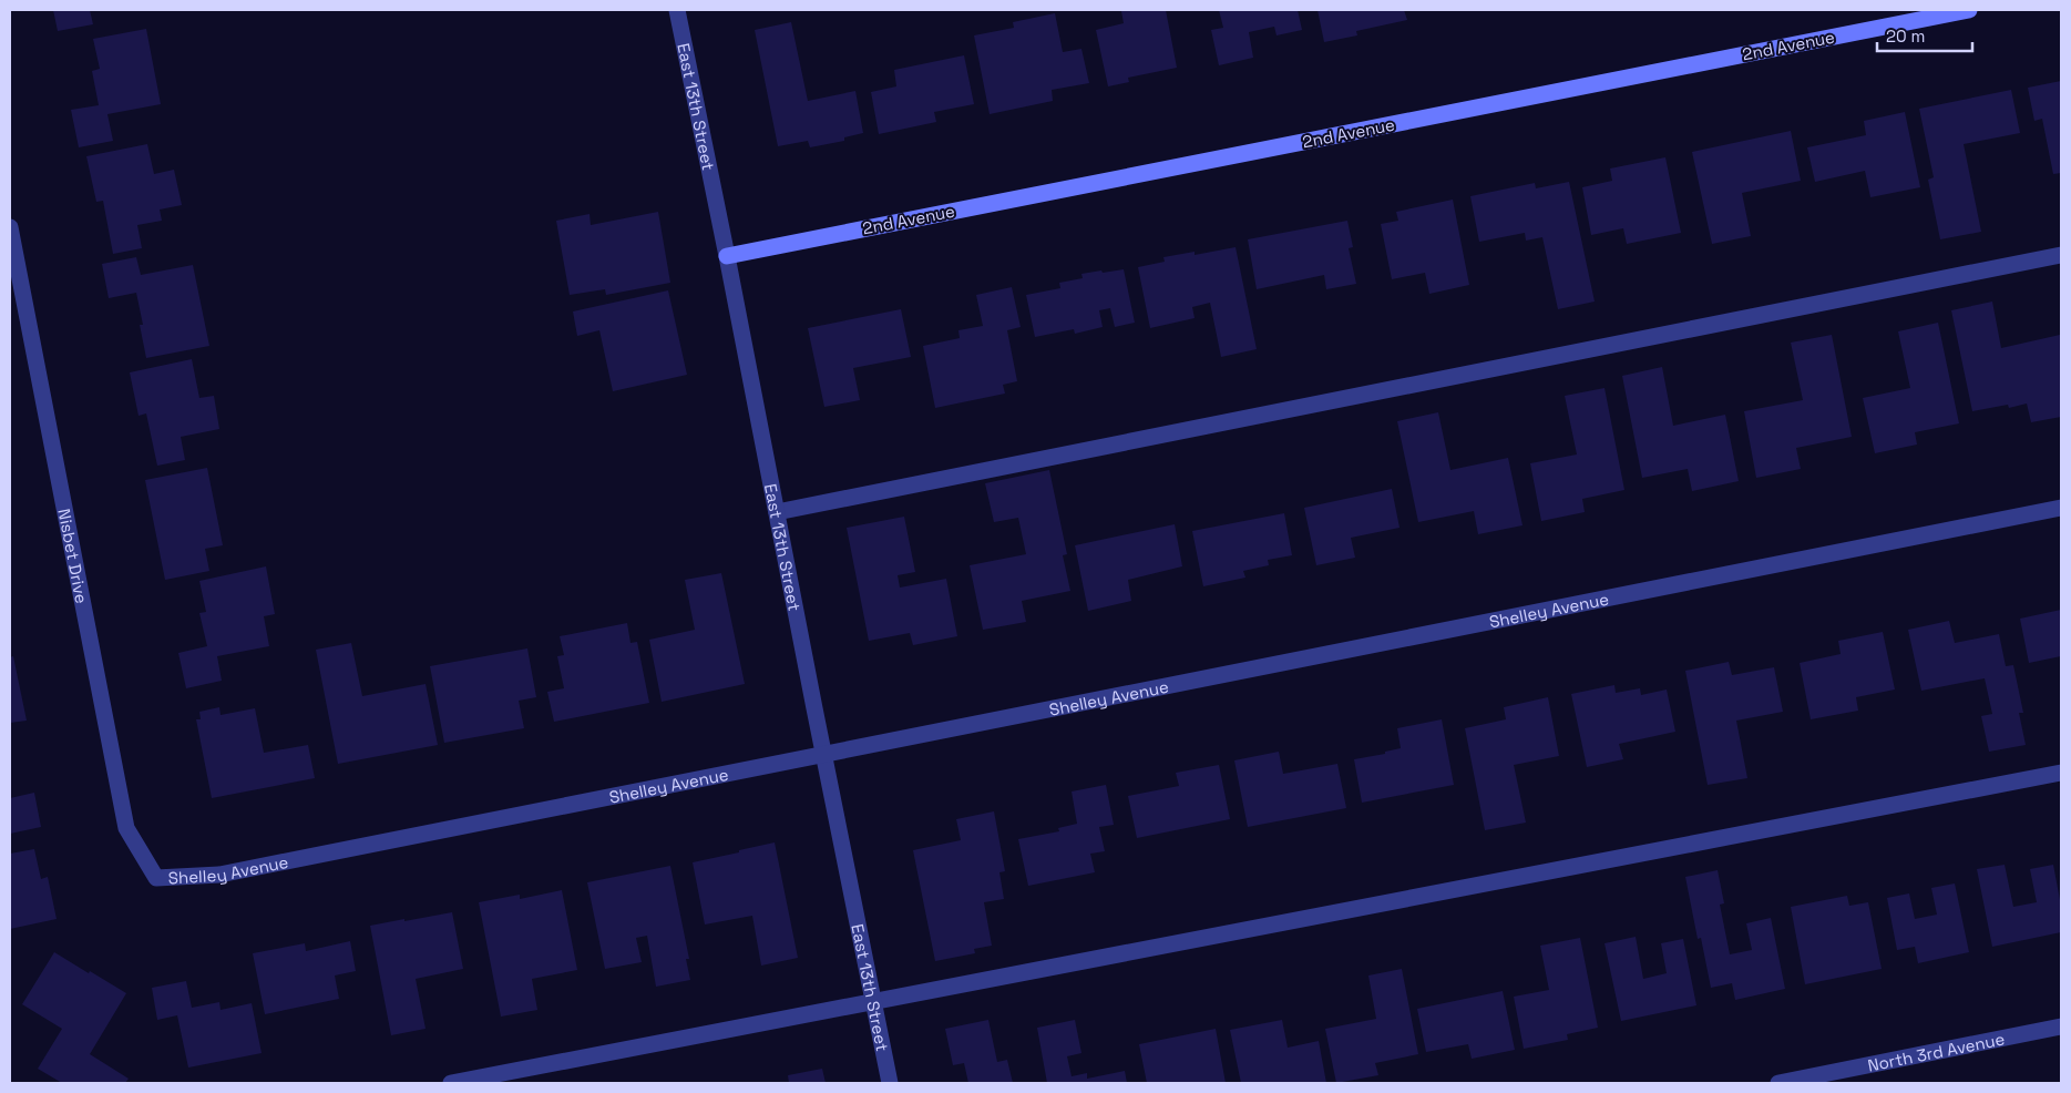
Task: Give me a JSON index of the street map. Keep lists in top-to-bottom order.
{
  "streets": {
    "street": [
      "2nd Avenue",
      "East 13th Street",
      "Nisbet Drive",
      "Shelley Avenue",
      "North 3rd Avenue"
    ]
  },
  "crossings": [
    ["2nd Avenue", "East 13th Street"],
    ["East 13th Street", "Shelley Avenue"],
    ["Nisbet Drive", "Shelley Avenue"]
  ],
  "scale_bar": "20 m"
}
